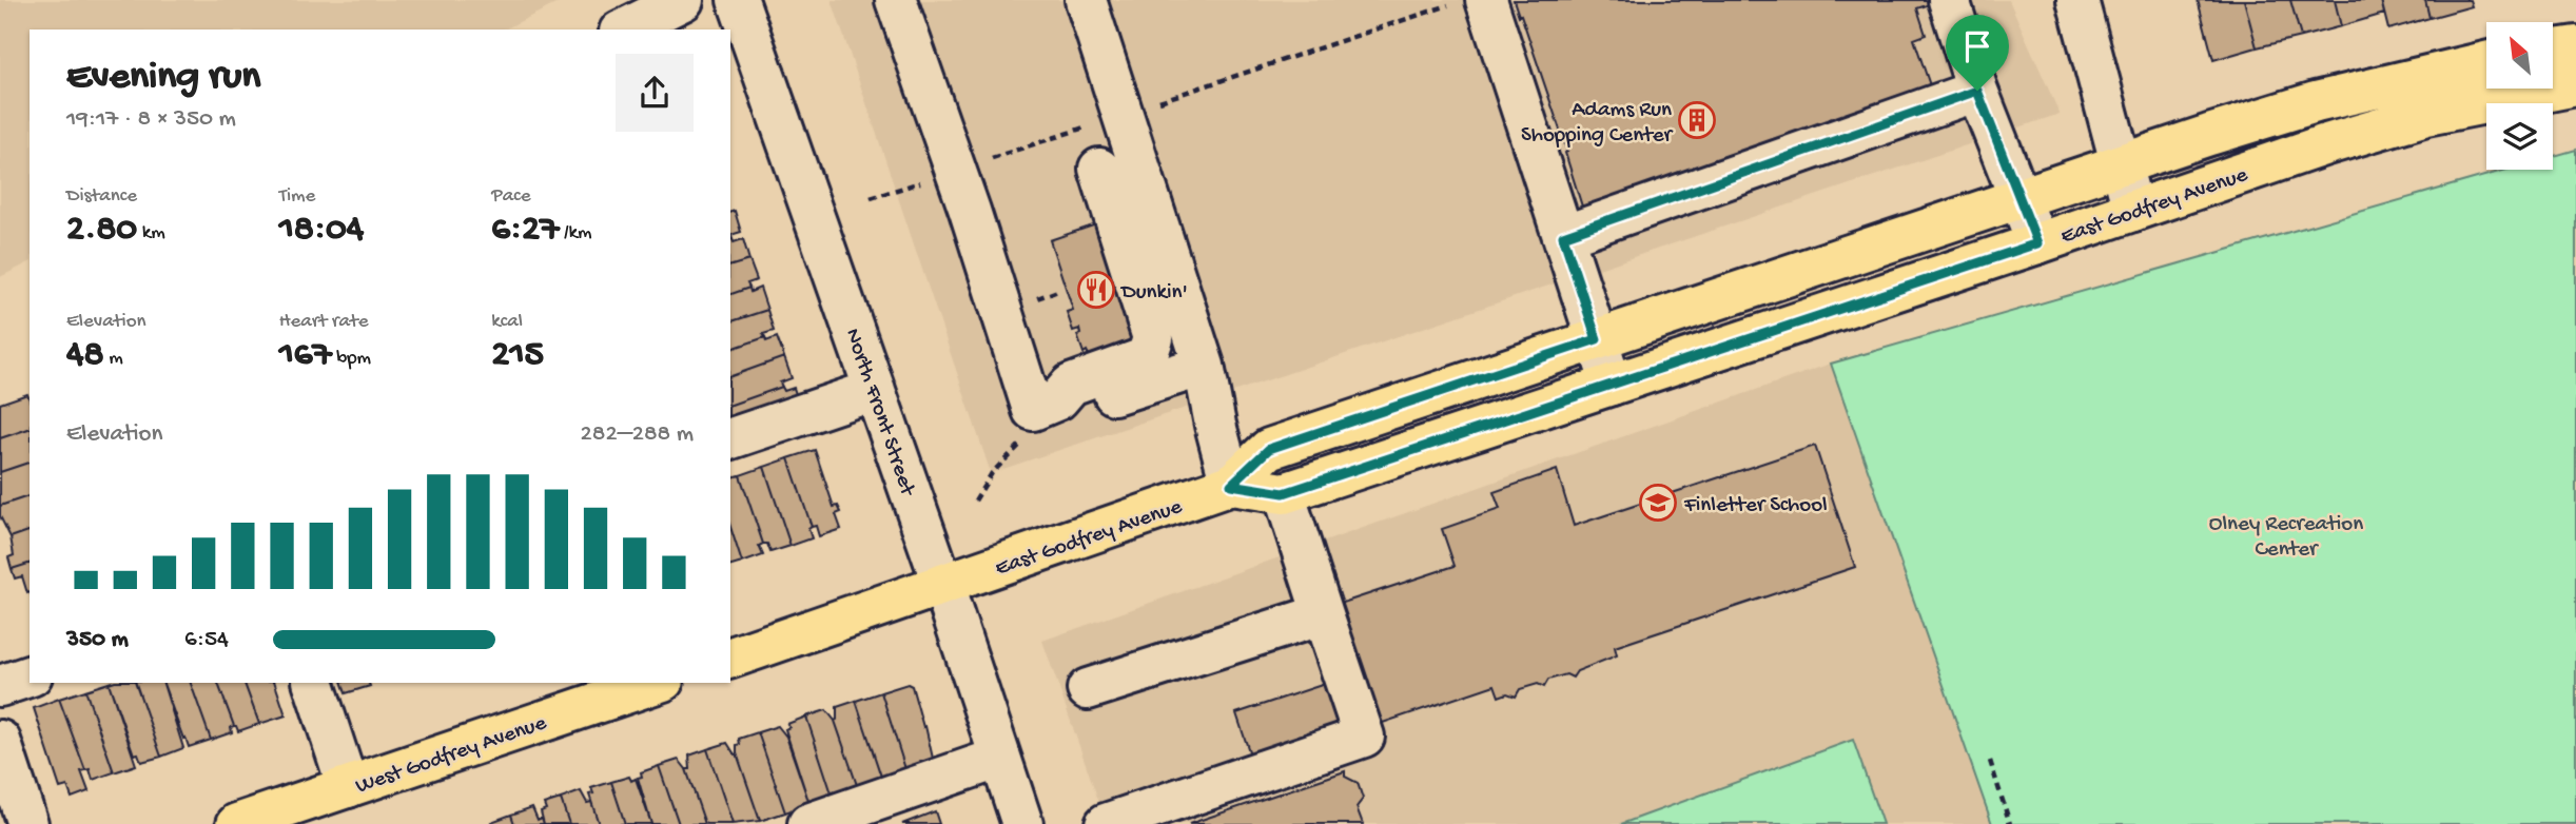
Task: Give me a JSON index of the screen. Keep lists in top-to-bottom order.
{
  "streets": {
    "main road": ["East Godfrey Avenue", "West Godfrey Avenue"],
    "street": ["North Front Street"]
  },
  "crossings": [
    ["East Godfrey Avenue", "North Front Street"]
  ],
  "parks": ["Olney Recreation Center"],
  "places": {
    "building": ["Adams Run Shopping Center"],
    "restaurant": ["Dunkin'"],
    "school or university": ["Finletter School"]
  },
  "north": "top left",
  "page": {
    "heading": ["Evening run", "19:17 · 8 × 350 m"],
    "stats": [
      ["Distance", "2.80 km"],
      ["Time", "18:04"],
      ["Pace", "6:27 /km"],
      ["Elevation", "48 m"],
      ["Heart rate", "167 bpm"],
      ["kcal", "215"]
    ],
    "chart": ["Elevation", "282–288 m"],
    "list": [
      {
        "name": "350 m",
        "note": "6:54"
      }
    ]
  }
}
